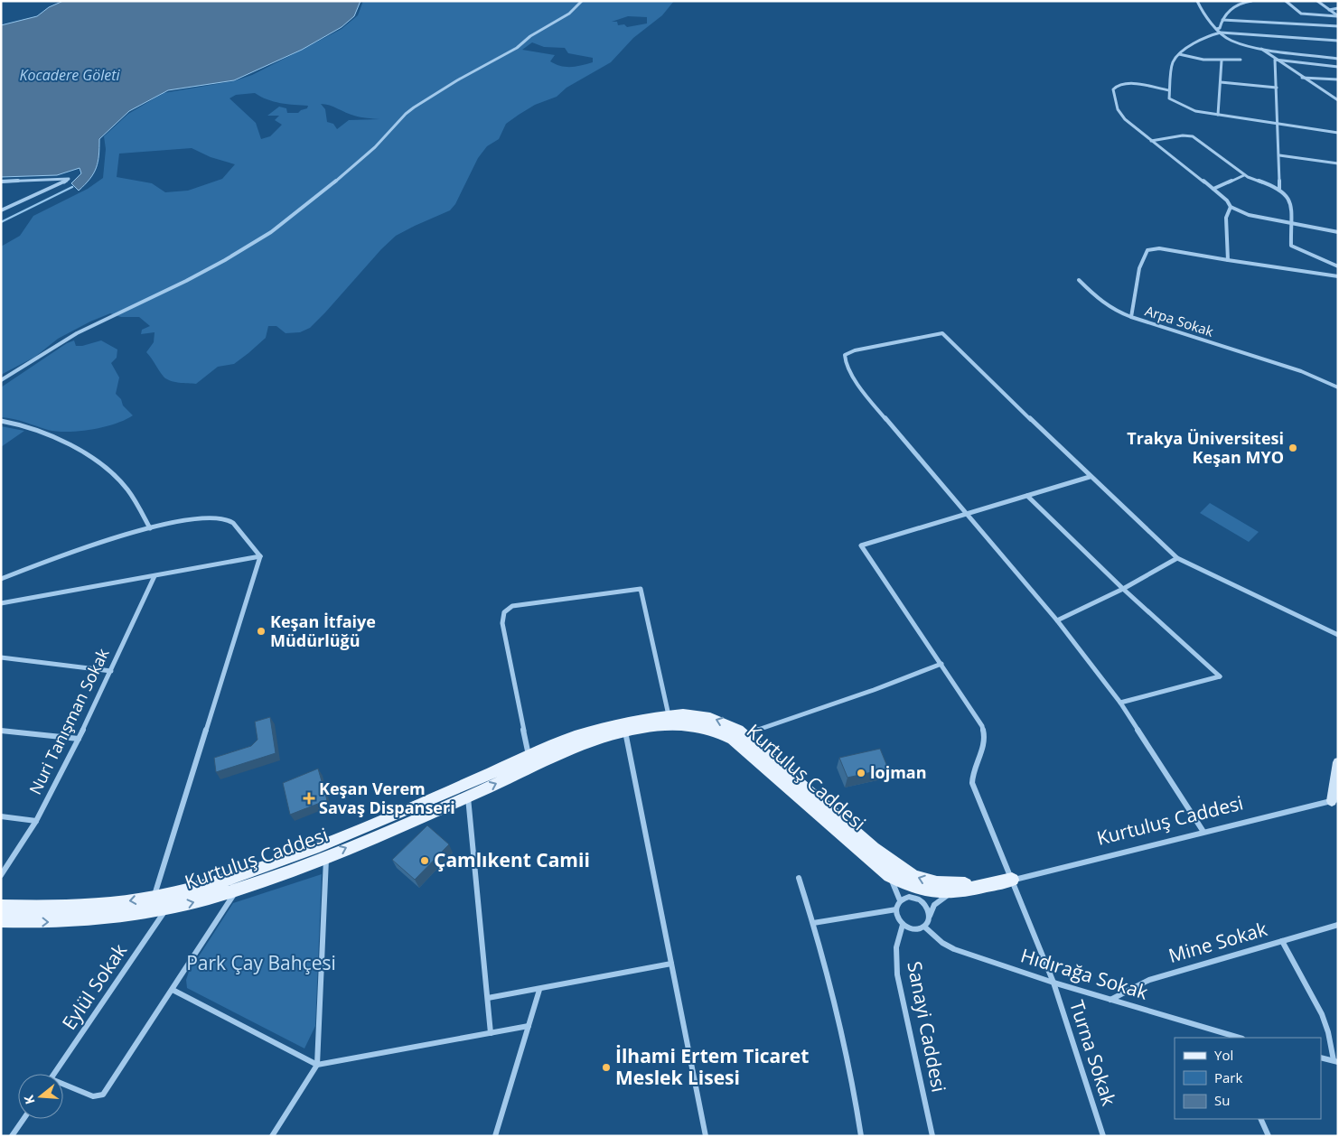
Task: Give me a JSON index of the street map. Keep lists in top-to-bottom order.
{
  "streets": {
    "main road": ["Kurtuluş Caddesi"],
    "street": [
      "Arpa Sokak",
      "Nuri Tanışman Sokak",
      "Mine Sokak",
      "Hıdırağa Sokak",
      "Eylül Sokak",
      "Sanayi Caddesi",
      "Turna Sokak"
    ]
  },
  "crossings": [
    ["Kurtuluş Caddesi", "Eylül Sokak"],
    ["Kurtuluş Caddesi", "Turna Sokak"],
    ["Mine Sokak", "Hıdırağa Sokak"],
    ["Hıdırağa Sokak", "Sanayi Caddesi"],
    ["Hıdırağa Sokak", "Turna Sokak"]
  ],
  "water": ["Kocadere Göleti"],
  "parks": ["Park Çay Bahçesi"],
  "places": {
    "other": [
      "Trakya Üniversitesi Keşan MYO",
      "Keşan İtfaiye Müdürlüğü",
      "lojman",
      "Çamlıkent Camii",
      "İlhami Ertem Ticaret Meslek Lisesi"
    ],
    "health": ["Keşan Verem Savaş Dispanseri"]
  },
  "legend": ["Yol", "Park", "Su"],
  "north": "left"
}
